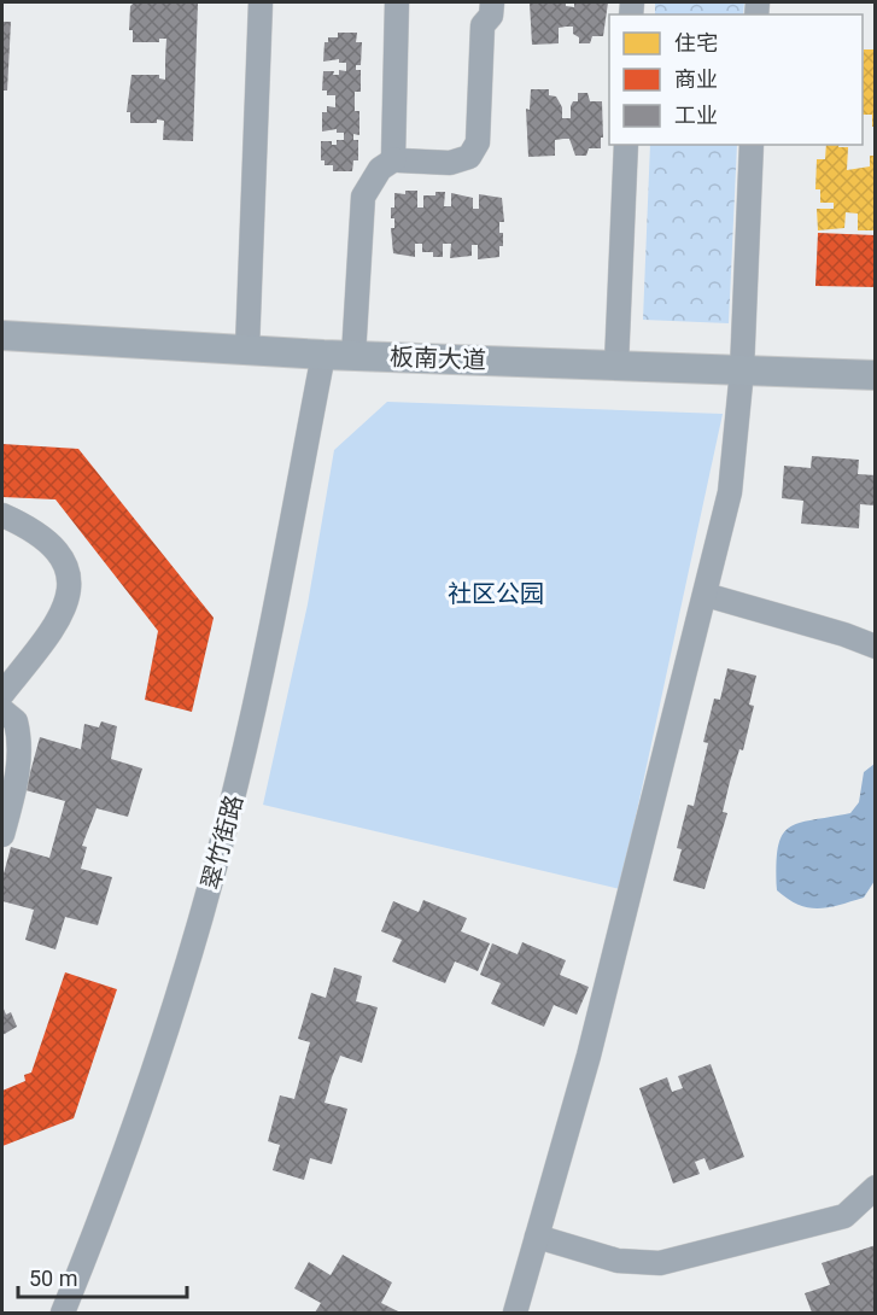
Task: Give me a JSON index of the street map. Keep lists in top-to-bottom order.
{
  "streets": {
    "main road": ["板南大道"],
    "street": ["翠竹街路"]
  },
  "crossings": [
    ["板南大道", "翠竹街路"]
  ],
  "parks": ["社区公园"],
  "legend": ["住宅", "商业", "工业"],
  "scale_bar": "50 m"
}
